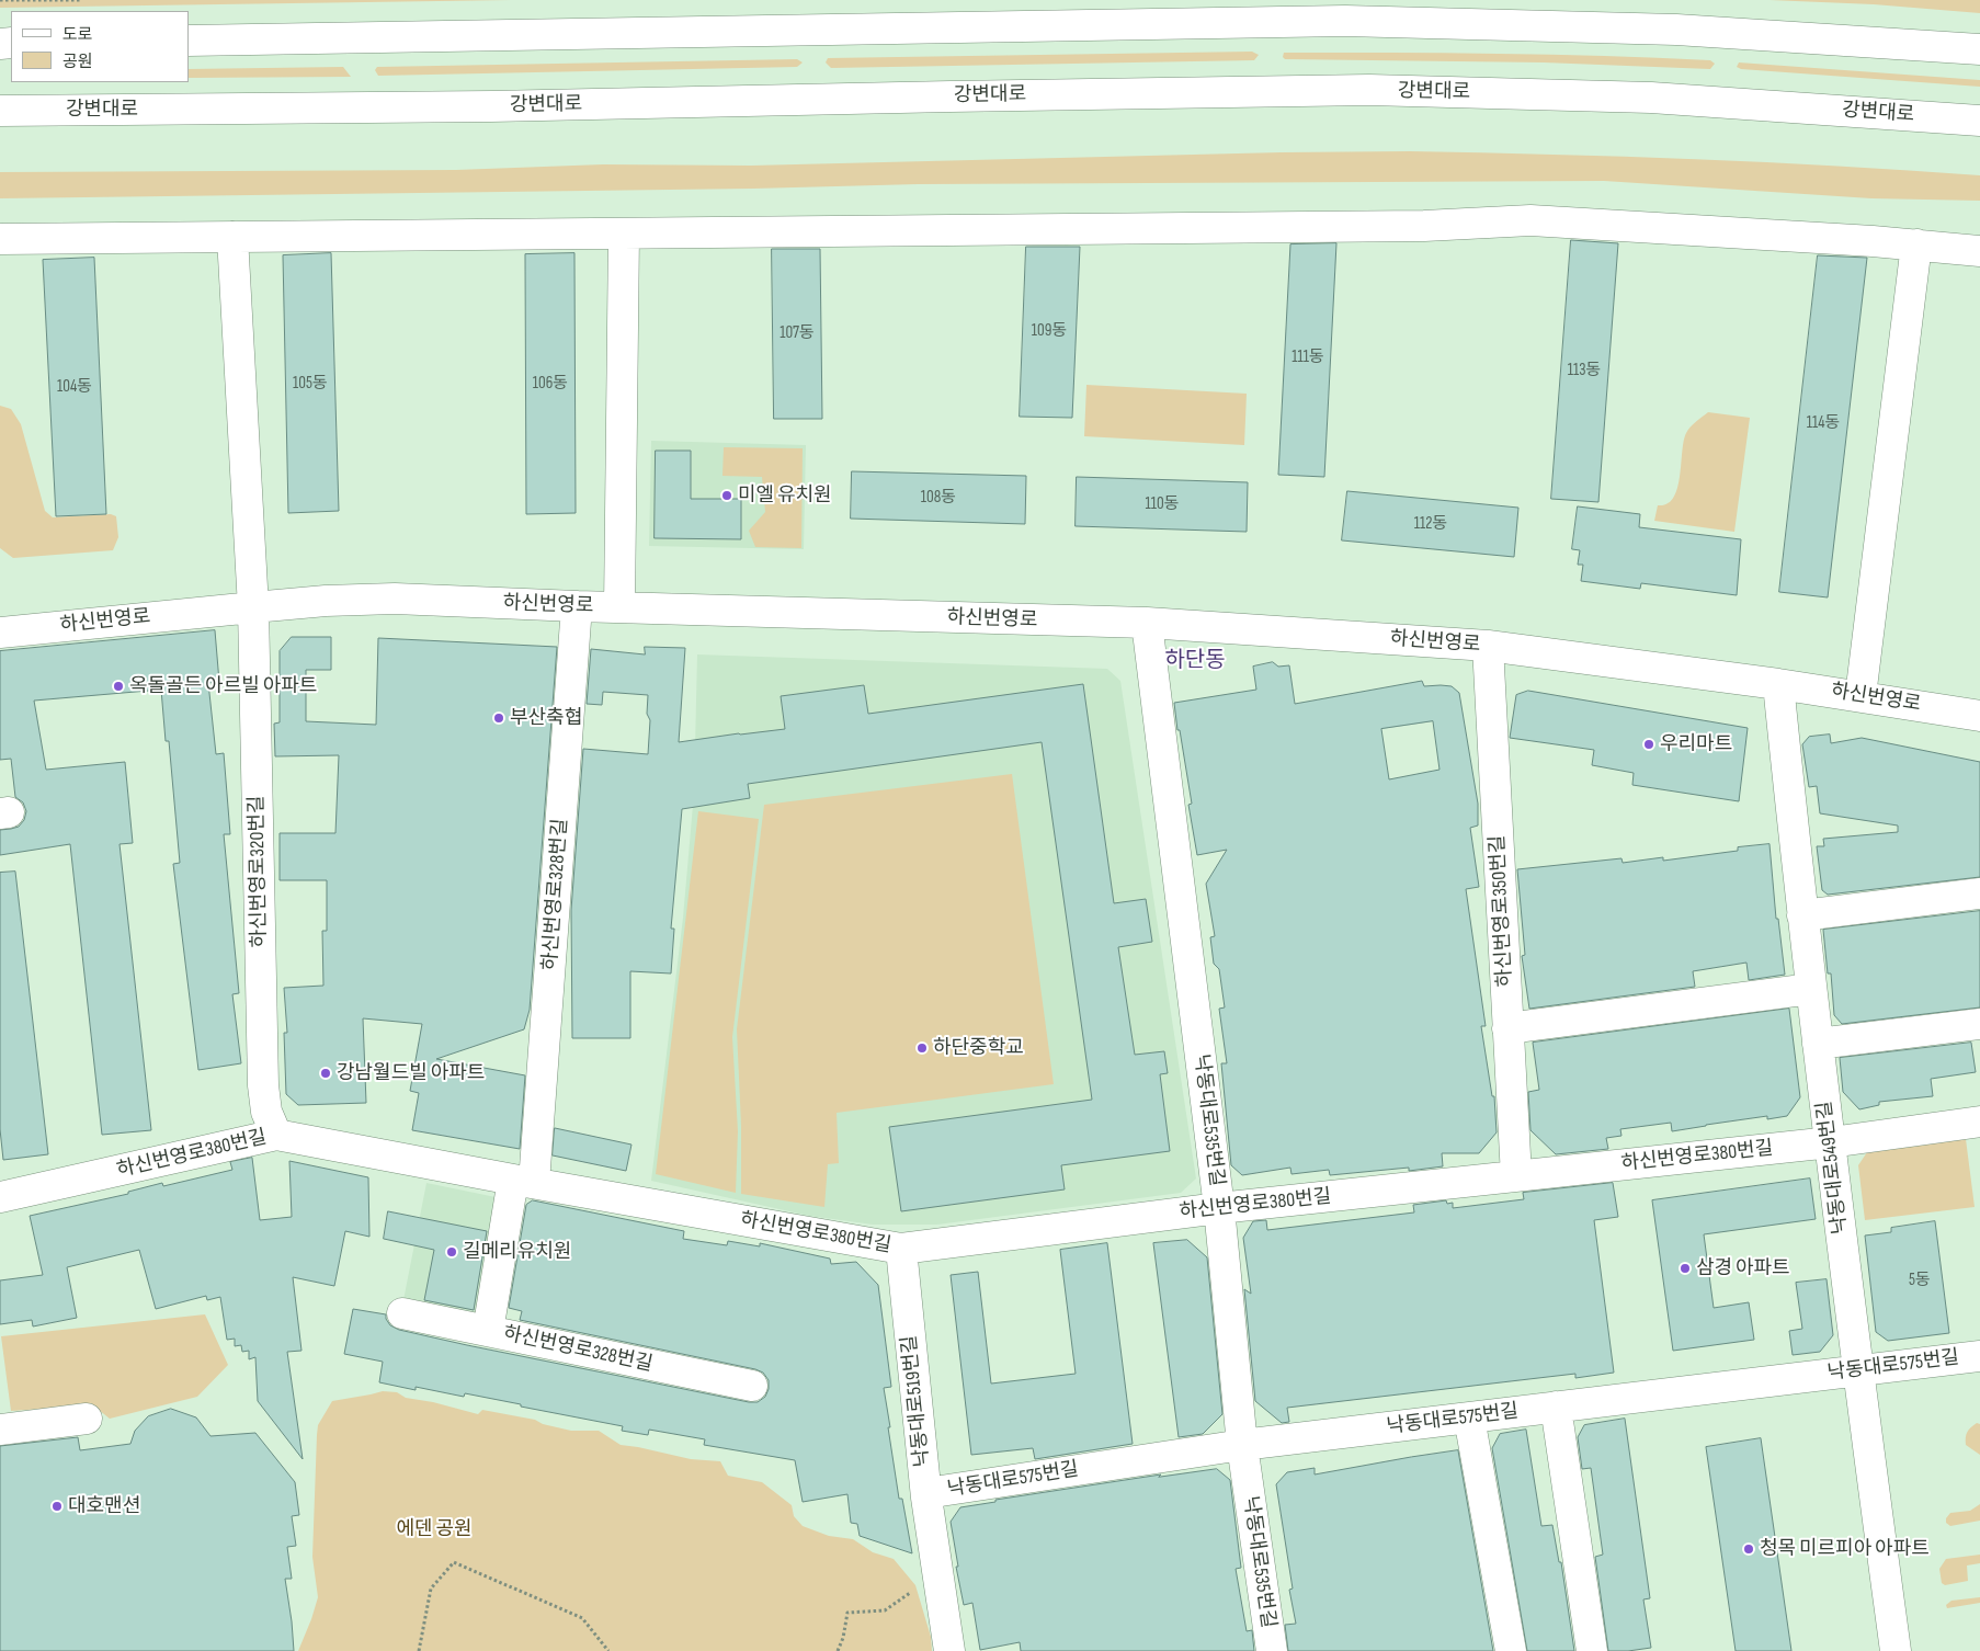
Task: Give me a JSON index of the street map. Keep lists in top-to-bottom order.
{
  "streets": {
    "street": [
      "강변대로",
      "하신번영로",
      "하신번영로320번길",
      "하신번영로328번길",
      "하신번영로350번길",
      "낙동대로535번길",
      "하신번영로380번길",
      "낙동대로549번길",
      "낙동대로575번길",
      "낙동대로519번길"
    ]
  },
  "crossings": [
    ["하신번영로", "하신번영로320번길"],
    ["하신번영로", "하신번영로328번길"],
    ["하신번영로", "하신번영로350번길"],
    ["하신번영로", "낙동대로535번길"],
    ["하신번영로", "낙동대로549번길"],
    ["하신번영로320번길", "하신번영로380번길"],
    ["하신번영로328번길", "하신번영로380번길"],
    ["하신번영로350번길", "하신번영로380번길"],
    ["낙동대로535번길", "하신번영로380번길"],
    ["낙동대로535번길", "낙동대로575번길"],
    ["하신번영로380번길", "낙동대로549번길"],
    ["하신번영로380번길", "낙동대로519번길"],
    ["낙동대로549번길", "낙동대로575번길"],
    ["낙동대로575번길", "낙동대로519번길"]
  ],
  "districts": ["하단동"],
  "parks": ["에덴 공원"],
  "places": [
    "미엘 유치원",
    "옥돌골든 아르빌 아파트",
    "부산축협",
    "우리마트",
    "하단중학교",
    "강남월드빌 아파트",
    "길메리유치원",
    "삼경 아파트",
    "대호맨션",
    "청목 미르피아 아파트"
  ],
  "house_numbers": [
    "109동",
    "107동",
    "111동",
    "113동",
    "105동",
    "106동",
    "104동",
    "114동",
    "108동",
    "110동",
    "112동",
    "5동"
  ],
  "legend": ["도로", "공원"]
}
